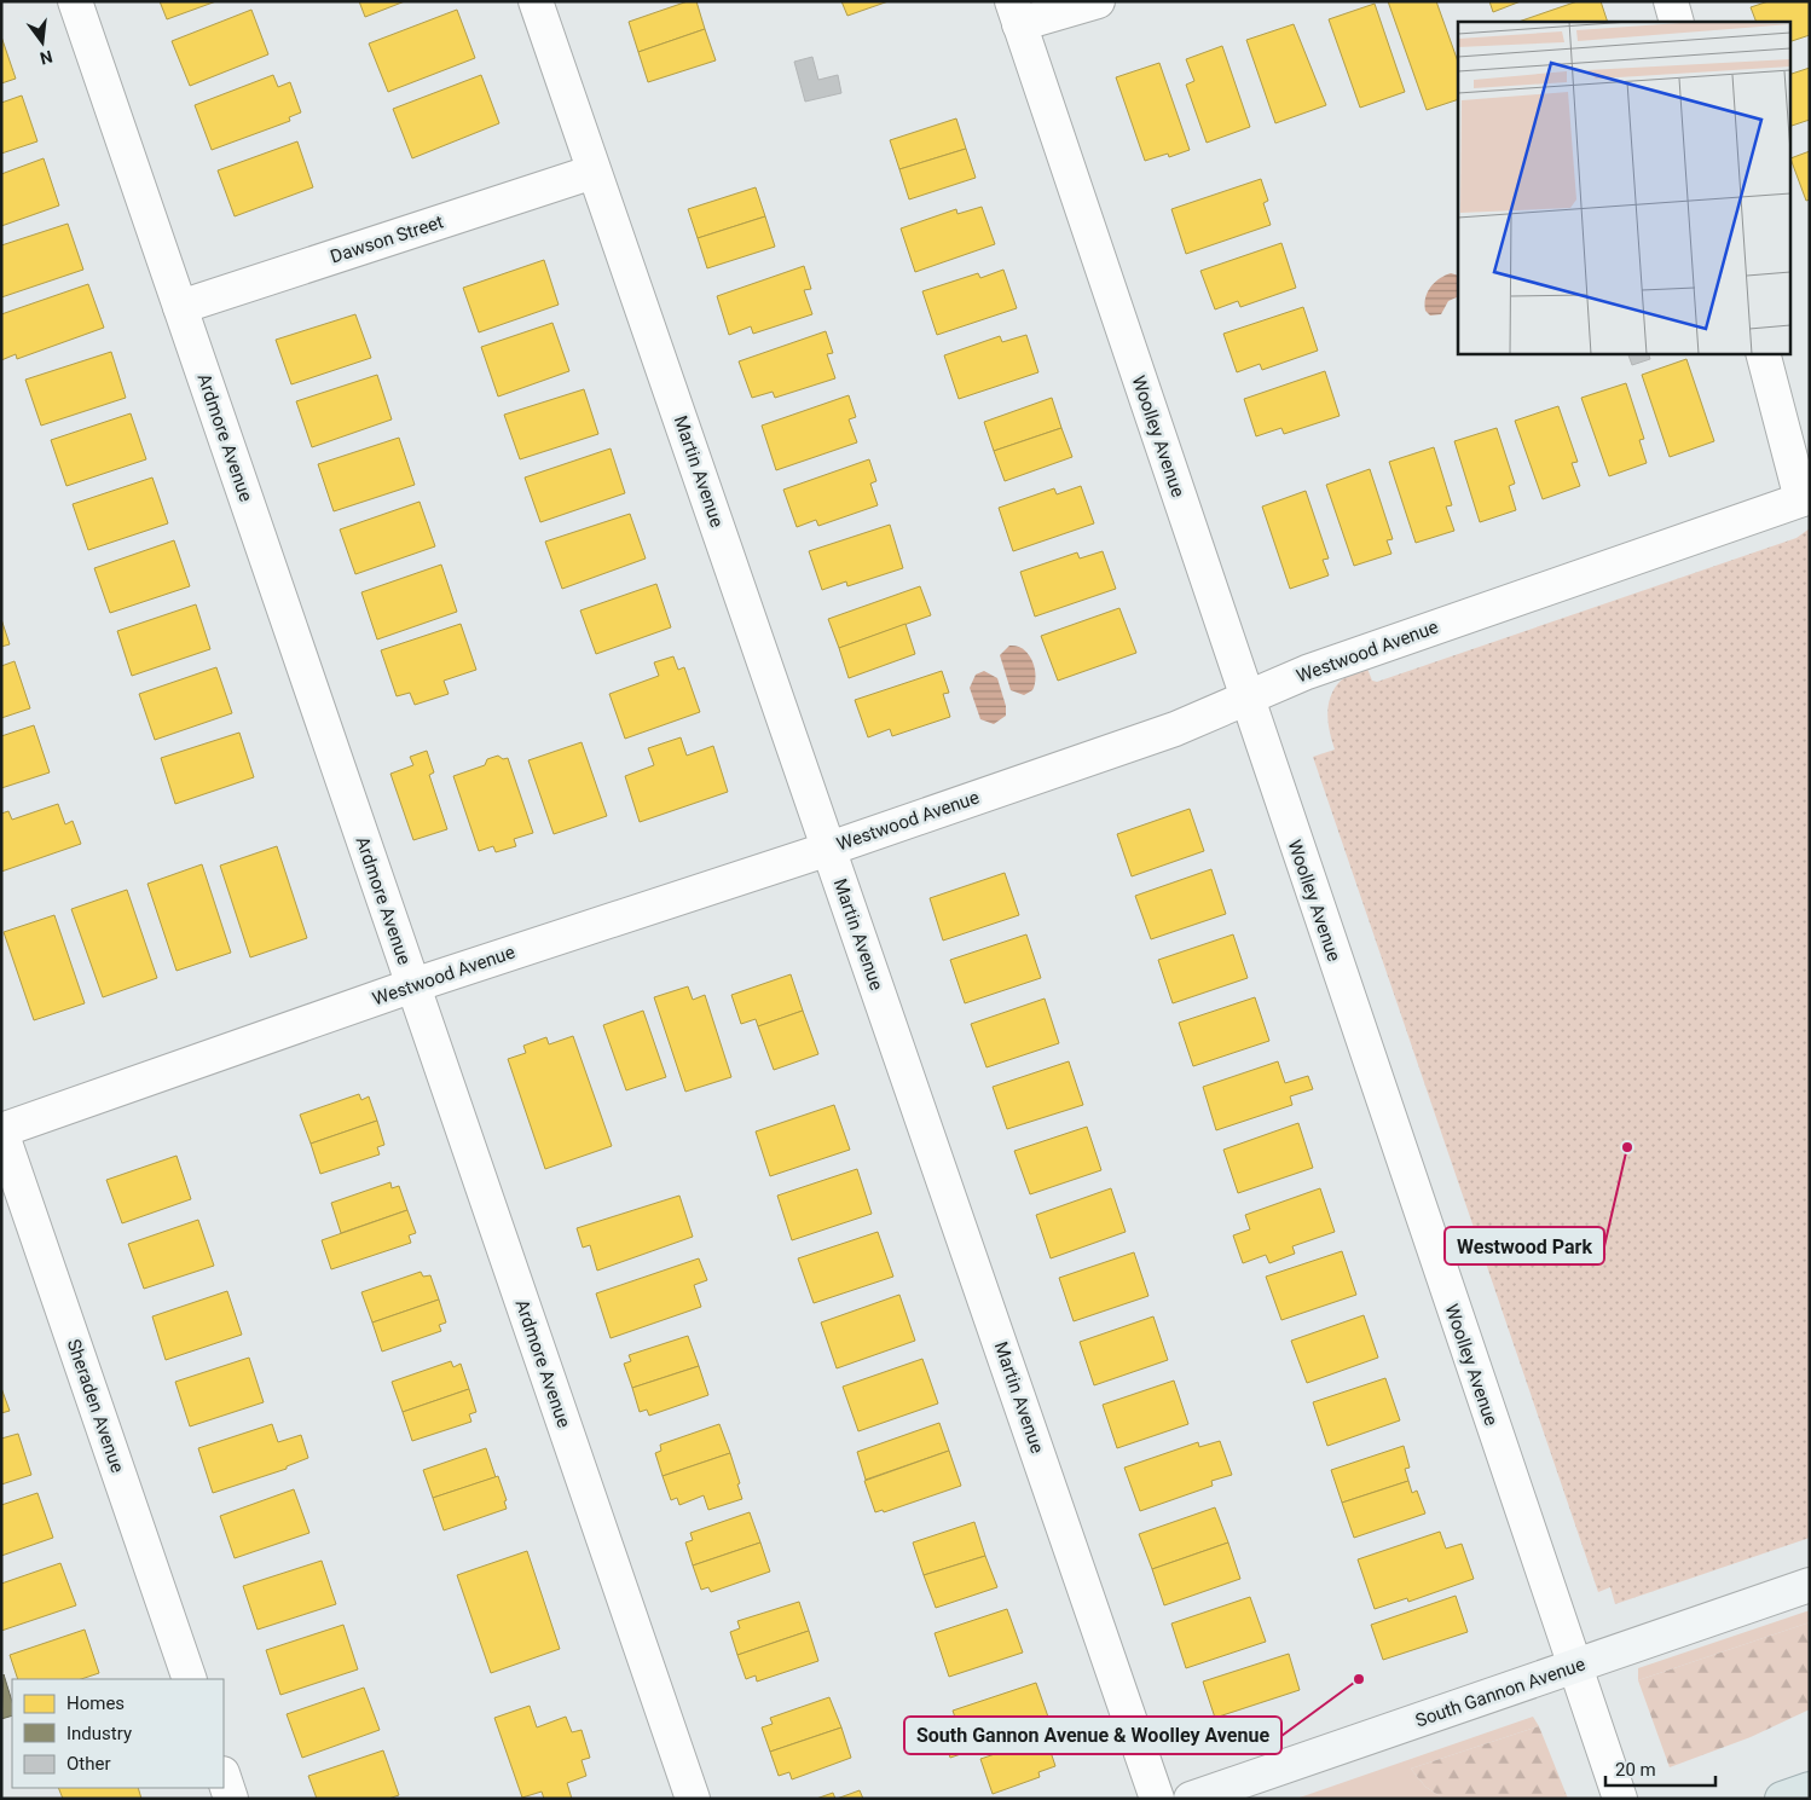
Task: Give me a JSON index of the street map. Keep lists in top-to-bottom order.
{
  "streets": {
    "main road": ["South Gannon Avenue"],
    "street": [
      "Dawson Street",
      "Woolley Avenue",
      "Ardmore Avenue",
      "Martin Avenue",
      "Westwood Avenue",
      "Sheraden Avenue"
    ]
  },
  "crossings": [
    ["Dawson Street", "Ardmore Avenue"],
    ["Dawson Street", "Martin Avenue"],
    ["Woolley Avenue", "Westwood Avenue"],
    ["Woolley Avenue", "South Gannon Avenue"],
    ["Ardmore Avenue", "Westwood Avenue"],
    ["Martin Avenue", "Westwood Avenue"],
    ["Westwood Avenue", "Sheraden Avenue"]
  ],
  "places": ["Westwood Park", "South Gannon Avenue & Woolley Avenue"],
  "legend": ["Homes", "Industry", "Other"],
  "scale_bar": "20 m",
  "north": "bottom"
}
